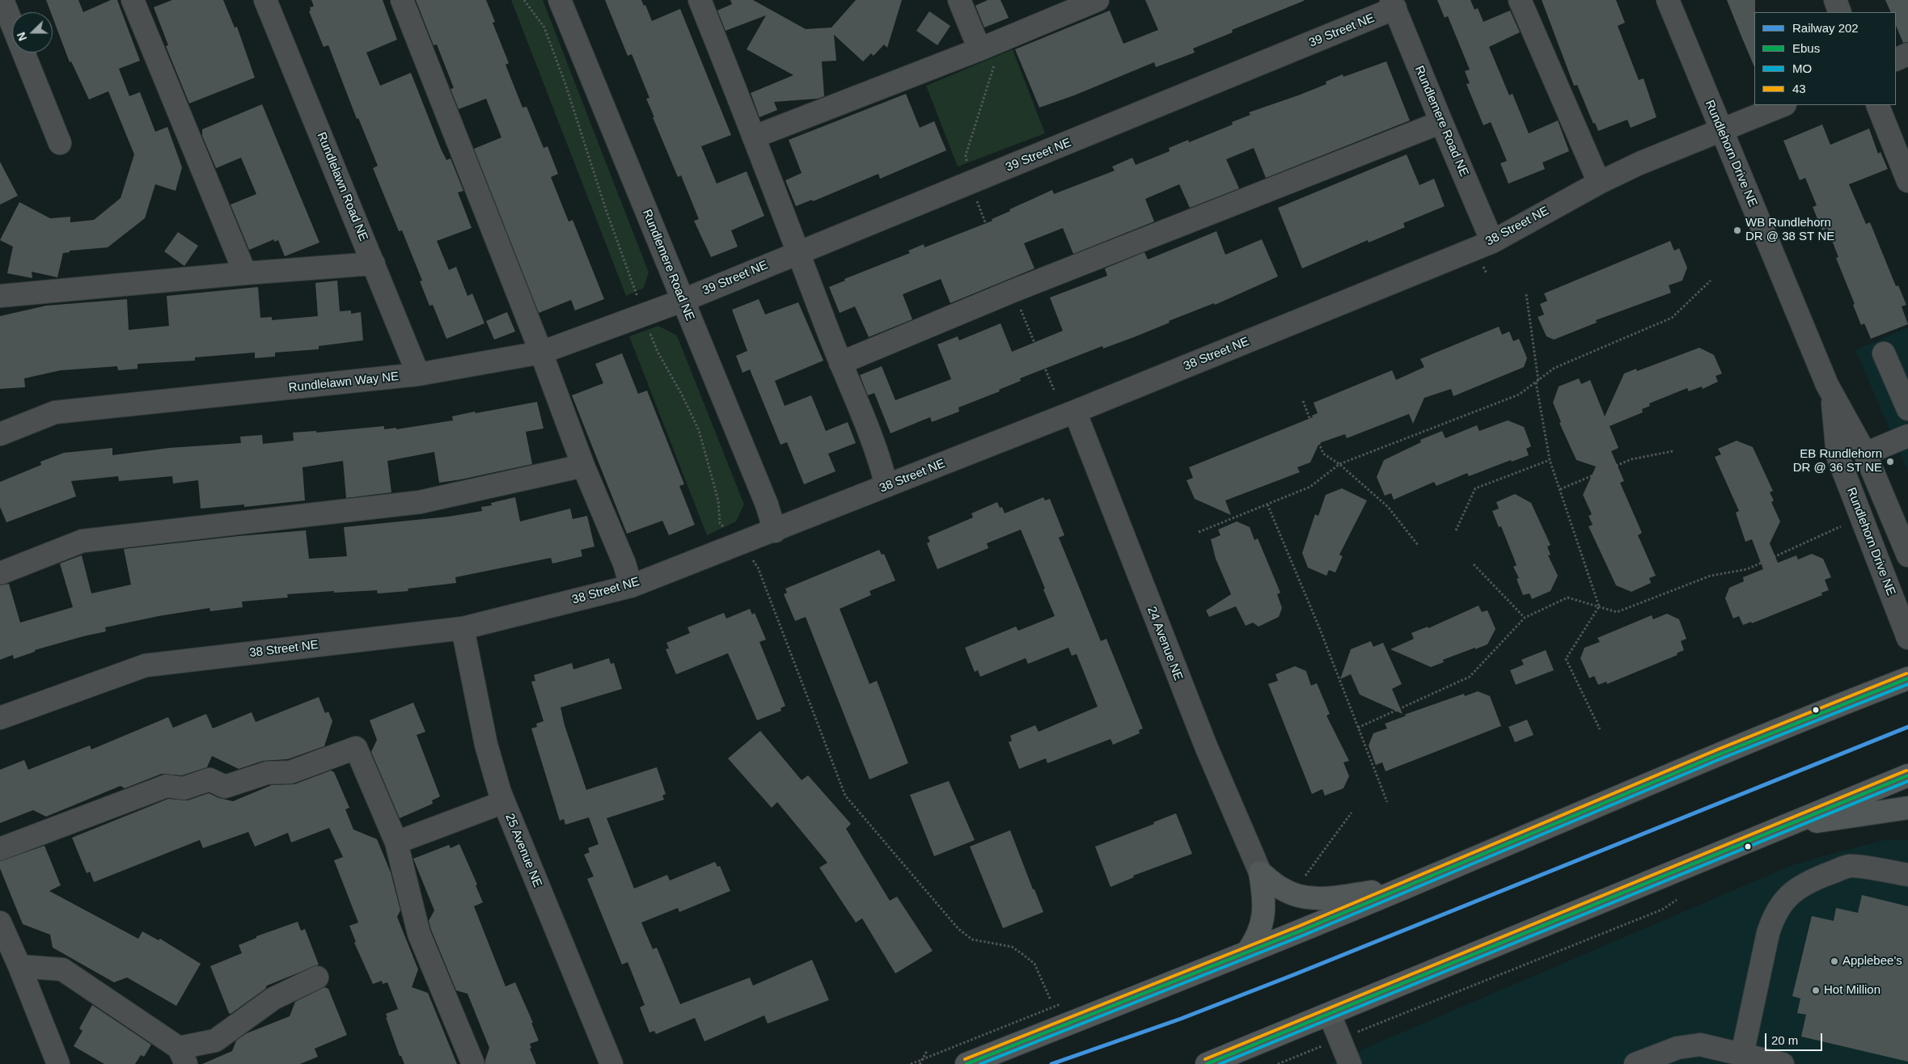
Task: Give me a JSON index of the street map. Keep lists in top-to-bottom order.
{
  "streets": {
    "street": [
      "39 Street NE",
      "Rundlemere Road NE",
      "Rundlehorn Drive NE",
      "Rundlelawn Road NE",
      "38 Street NE",
      "Rundlelawn Way NE",
      "24 Avenue NE",
      "25 Avenue NE"
    ]
  },
  "crossings": [
    ["39 Street NE", "Rundlemere Road NE"],
    ["39 Street NE", "Rundlelawn Way NE"],
    ["Rundlemere Road NE", "38 Street NE"],
    ["Rundlemere Road NE", "Rundlelawn Way NE"],
    ["Rundlehorn Drive NE", "38 Street NE"],
    ["Rundlelawn Road NE", "Rundlelawn Way NE"],
    ["38 Street NE", "24 Avenue NE"],
    ["38 Street NE", "25 Avenue NE"]
  ],
  "places": [
    "WB Rundlehorn DR @ 38 ST NE",
    "EB Rundlehorn DR @ 36 ST NE",
    "Applebee's",
    "Hot Million"
  ],
  "lines": [
    "transit line 43",
    "transit line Ebus",
    "transit line MO",
    "rail line 202"
  ],
  "legend": [
    "Railway 202",
    "Ebus",
    "MO",
    "43"
  ],
  "scale_bar": "20 m",
  "north": "left"
}
